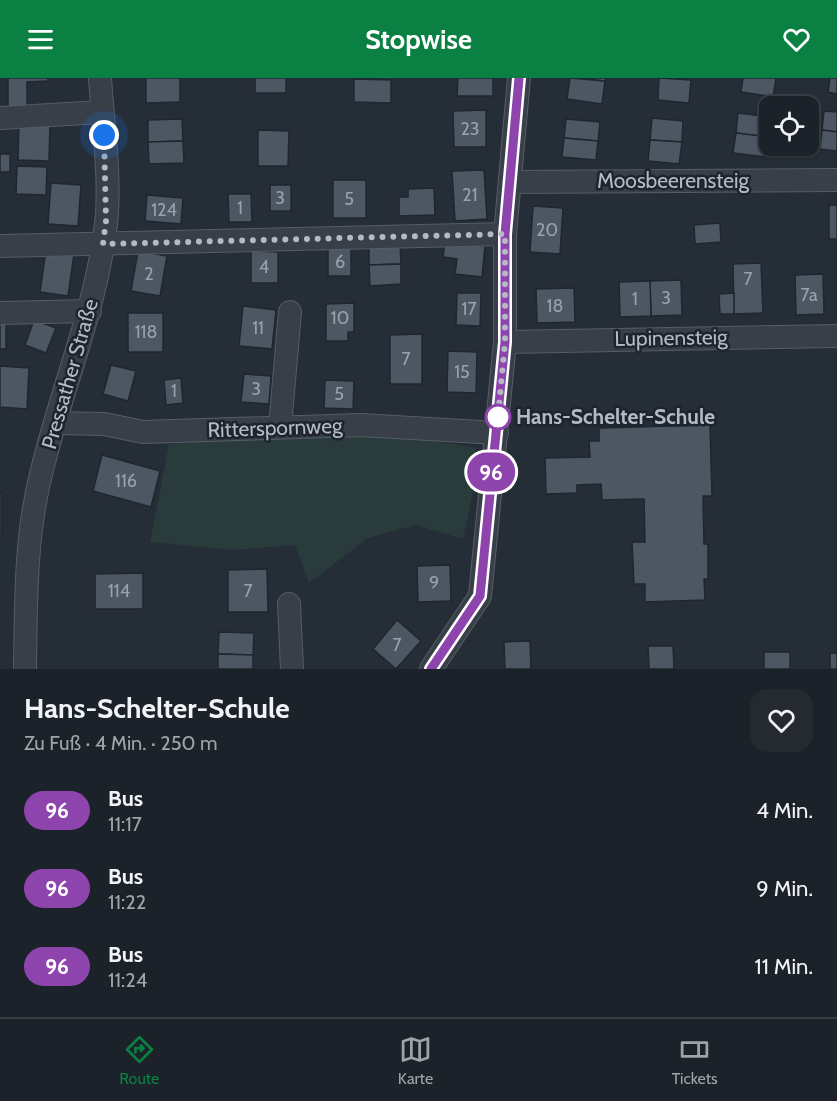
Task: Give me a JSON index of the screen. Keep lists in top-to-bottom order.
{
  "streets": {
    "street": [
      "Moosbeerensteig",
      "Lupinensteig",
      "Pressather Straße",
      "Ritterspornweg"
    ]
  },
  "crossings": [
    ["Pressather Straße", "Ritterspornweg"]
  ],
  "places": ["Hans-Schelter-Schule"],
  "lines": ["bus line 96"],
  "house_numbers": [
    "23",
    "21",
    "3",
    "5",
    "1",
    "124",
    "20",
    "6",
    "4",
    "2",
    "7",
    "7a",
    "3",
    "1",
    "18",
    "17",
    "10",
    "11",
    "118",
    "7",
    "15",
    "3",
    "1",
    "5",
    "116",
    "9",
    "114",
    "7",
    "7"
  ],
  "page": {
    "header": "Stopwise",
    "on_map": "96",
    "heading": ["Hans-Schelter-Schule", "Zu Fuß · 4 Min. · 250 m"],
    "list": [
      {
        "mark": "96",
        "name": "Bus",
        "note": "11:17",
        "value": "4 Min."
      },
      {
        "mark": "96",
        "name": "Bus",
        "note": "11:22",
        "value": "9 Min."
      },
      {
        "mark": "96",
        "name": "Bus",
        "note": "11:24",
        "value": "11 Min."
      }
    ],
    "tabs": ["Route", "Karte", "Tickets"]
  }
}
